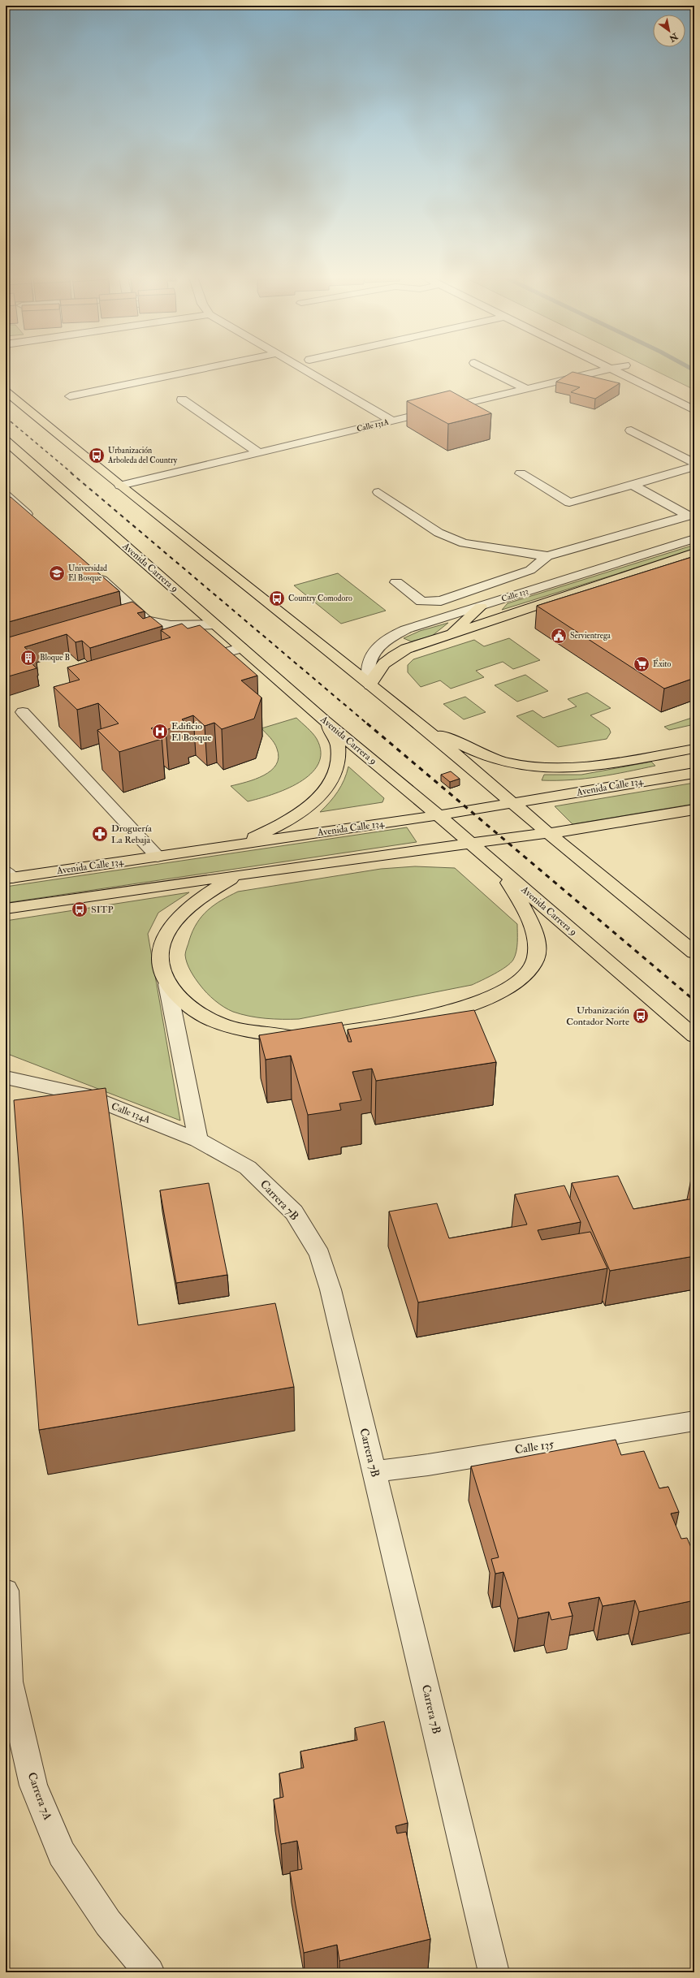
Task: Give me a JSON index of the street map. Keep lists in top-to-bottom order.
{
  "streets": {
    "main road": ["Avenida Carrera 9", "Avenida Calle 134"],
    "street": [
      "Calle 131A",
      "Calle 133",
      "Calle 134A",
      "Carrera 7B",
      "Calle 135",
      "Carrera 7A"
    ]
  },
  "crossings": [
    ["Avenida Carrera 9", "Avenida Calle 134"],
    ["Calle 134A", "Carrera 7B"],
    ["Carrera 7B", "Calle 135"]
  ],
  "places": {
    "bus stop": [
      "Urbanización Arboleda del Country",
      "Country Comodoro",
      "SITP",
      "Urbanización Contador Norte"
    ],
    "school or university": ["Universidad El Bosque"],
    "public building": ["Servientrega"],
    "building": ["Bloque B"],
    "supermarket": ["Éxito"],
    "hospital": ["Edificio El Bosque"],
    "pharmacy": ["Droguería La Rebaja"]
  },
  "north": "bottom right"
}
